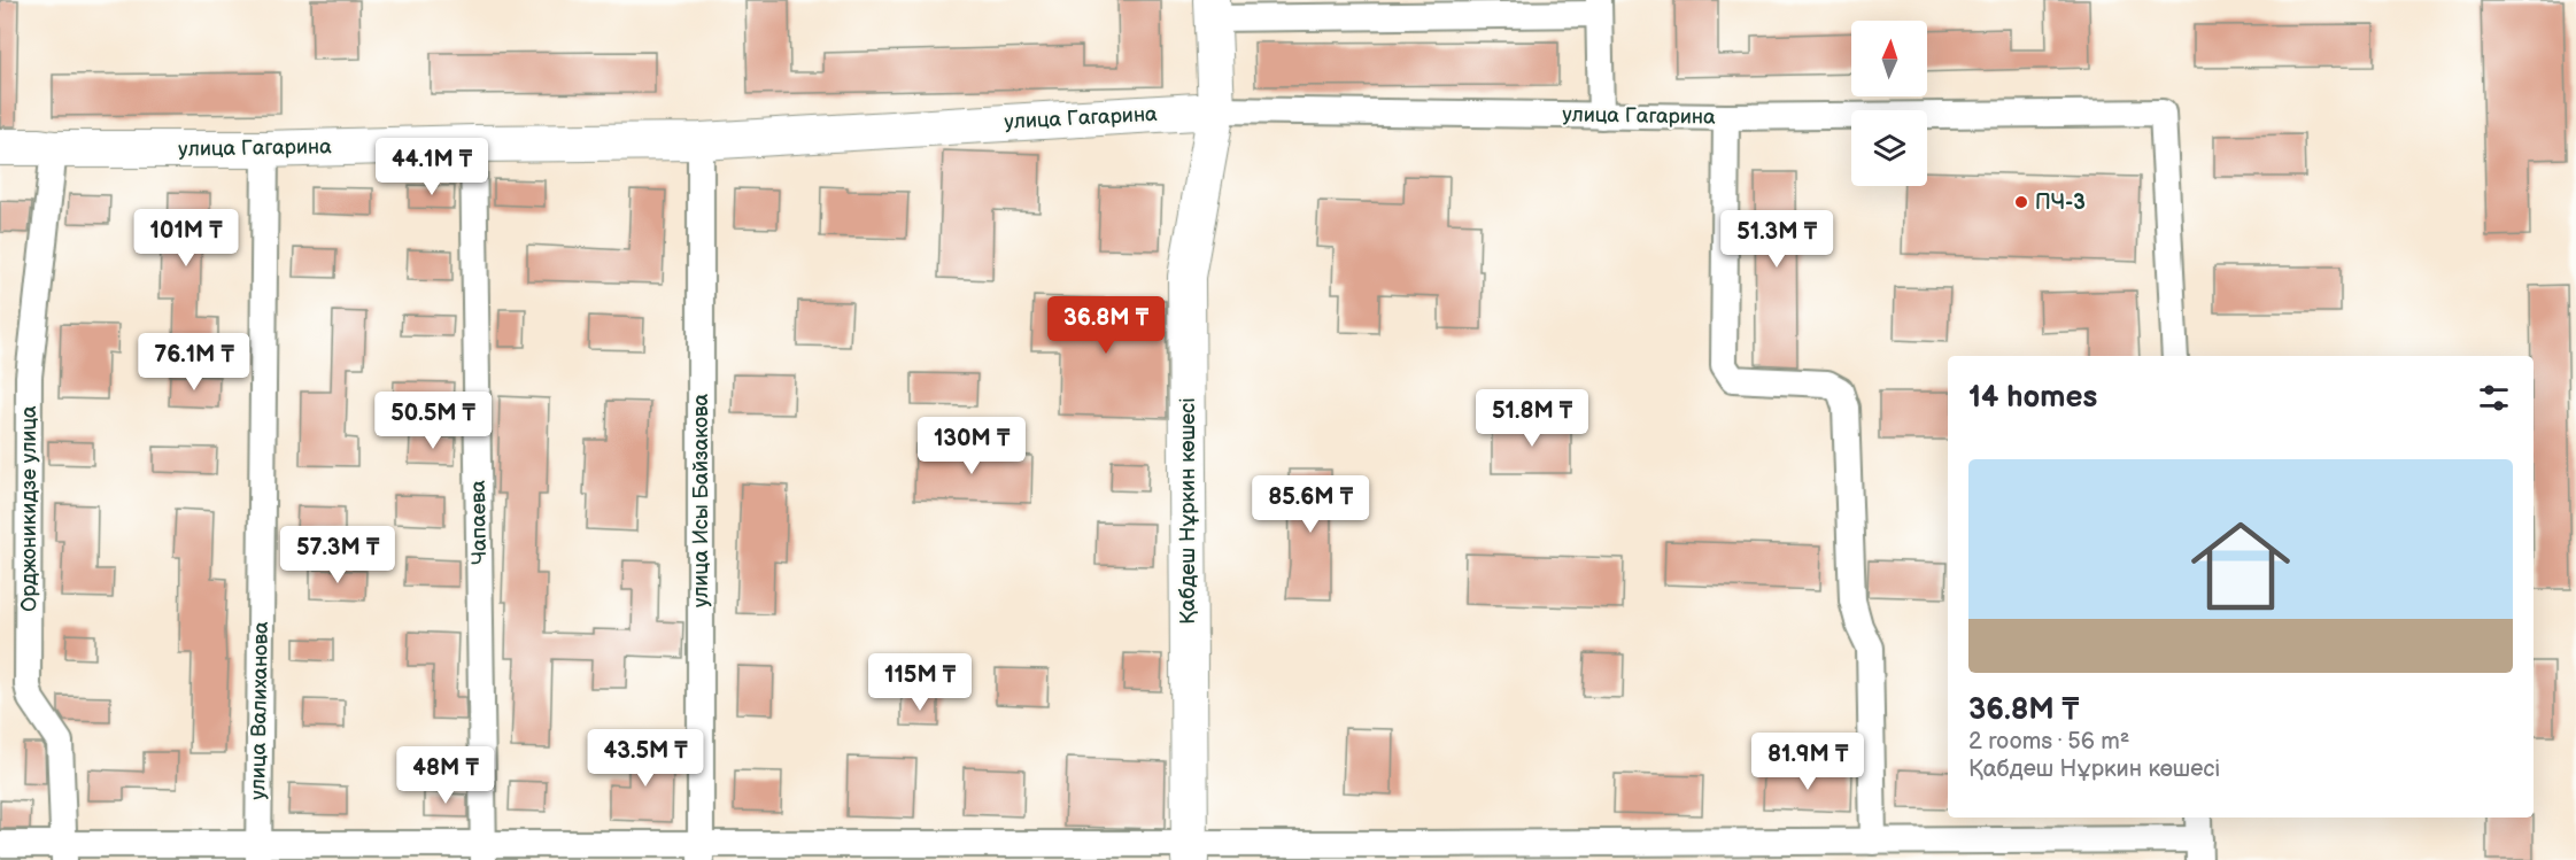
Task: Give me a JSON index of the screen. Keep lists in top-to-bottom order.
{
  "streets": {
    "street": [
      "улица Гагарина",
      "улица Исы Байзакова",
      "Орджоникидзе улица",
      "Қабдеш Нұркин көшесі",
      "Чапаева",
      "улица Валиханова"
    ]
  },
  "crossings": [
    ["улица Гагарина", "улица Исы Байзакова"],
    ["улица Гагарина", "Орджоникидзе улица"],
    ["улица Гагарина", "Қабдеш Нұркин көшесі"],
    ["улица Гагарина", "Чапаева"],
    ["улица Гагарина", "улица Валиханова"]
  ],
  "places": ["ПЧ-3"],
  "north": "top",
  "page": {
    "price": [
      "44.1M ₸",
      "101M ₸",
      "51.3M ₸",
      "36.8M ₸",
      "76.1M ₸",
      "51.8M ₸",
      "50.5M ₸",
      "130M ₸",
      "85.6M ₸",
      "57.3M ₸",
      "115M ₸",
      "43.5M ₸",
      "81.9M ₸",
      "48M ₸"
    ],
    "heading": "14 homes",
    "list": [
      {
        "name": "36.8M ₸",
        "note": "2 rooms · 56 m² · Қабдеш Нұркин көшесі"
      }
    ]
  }
}
